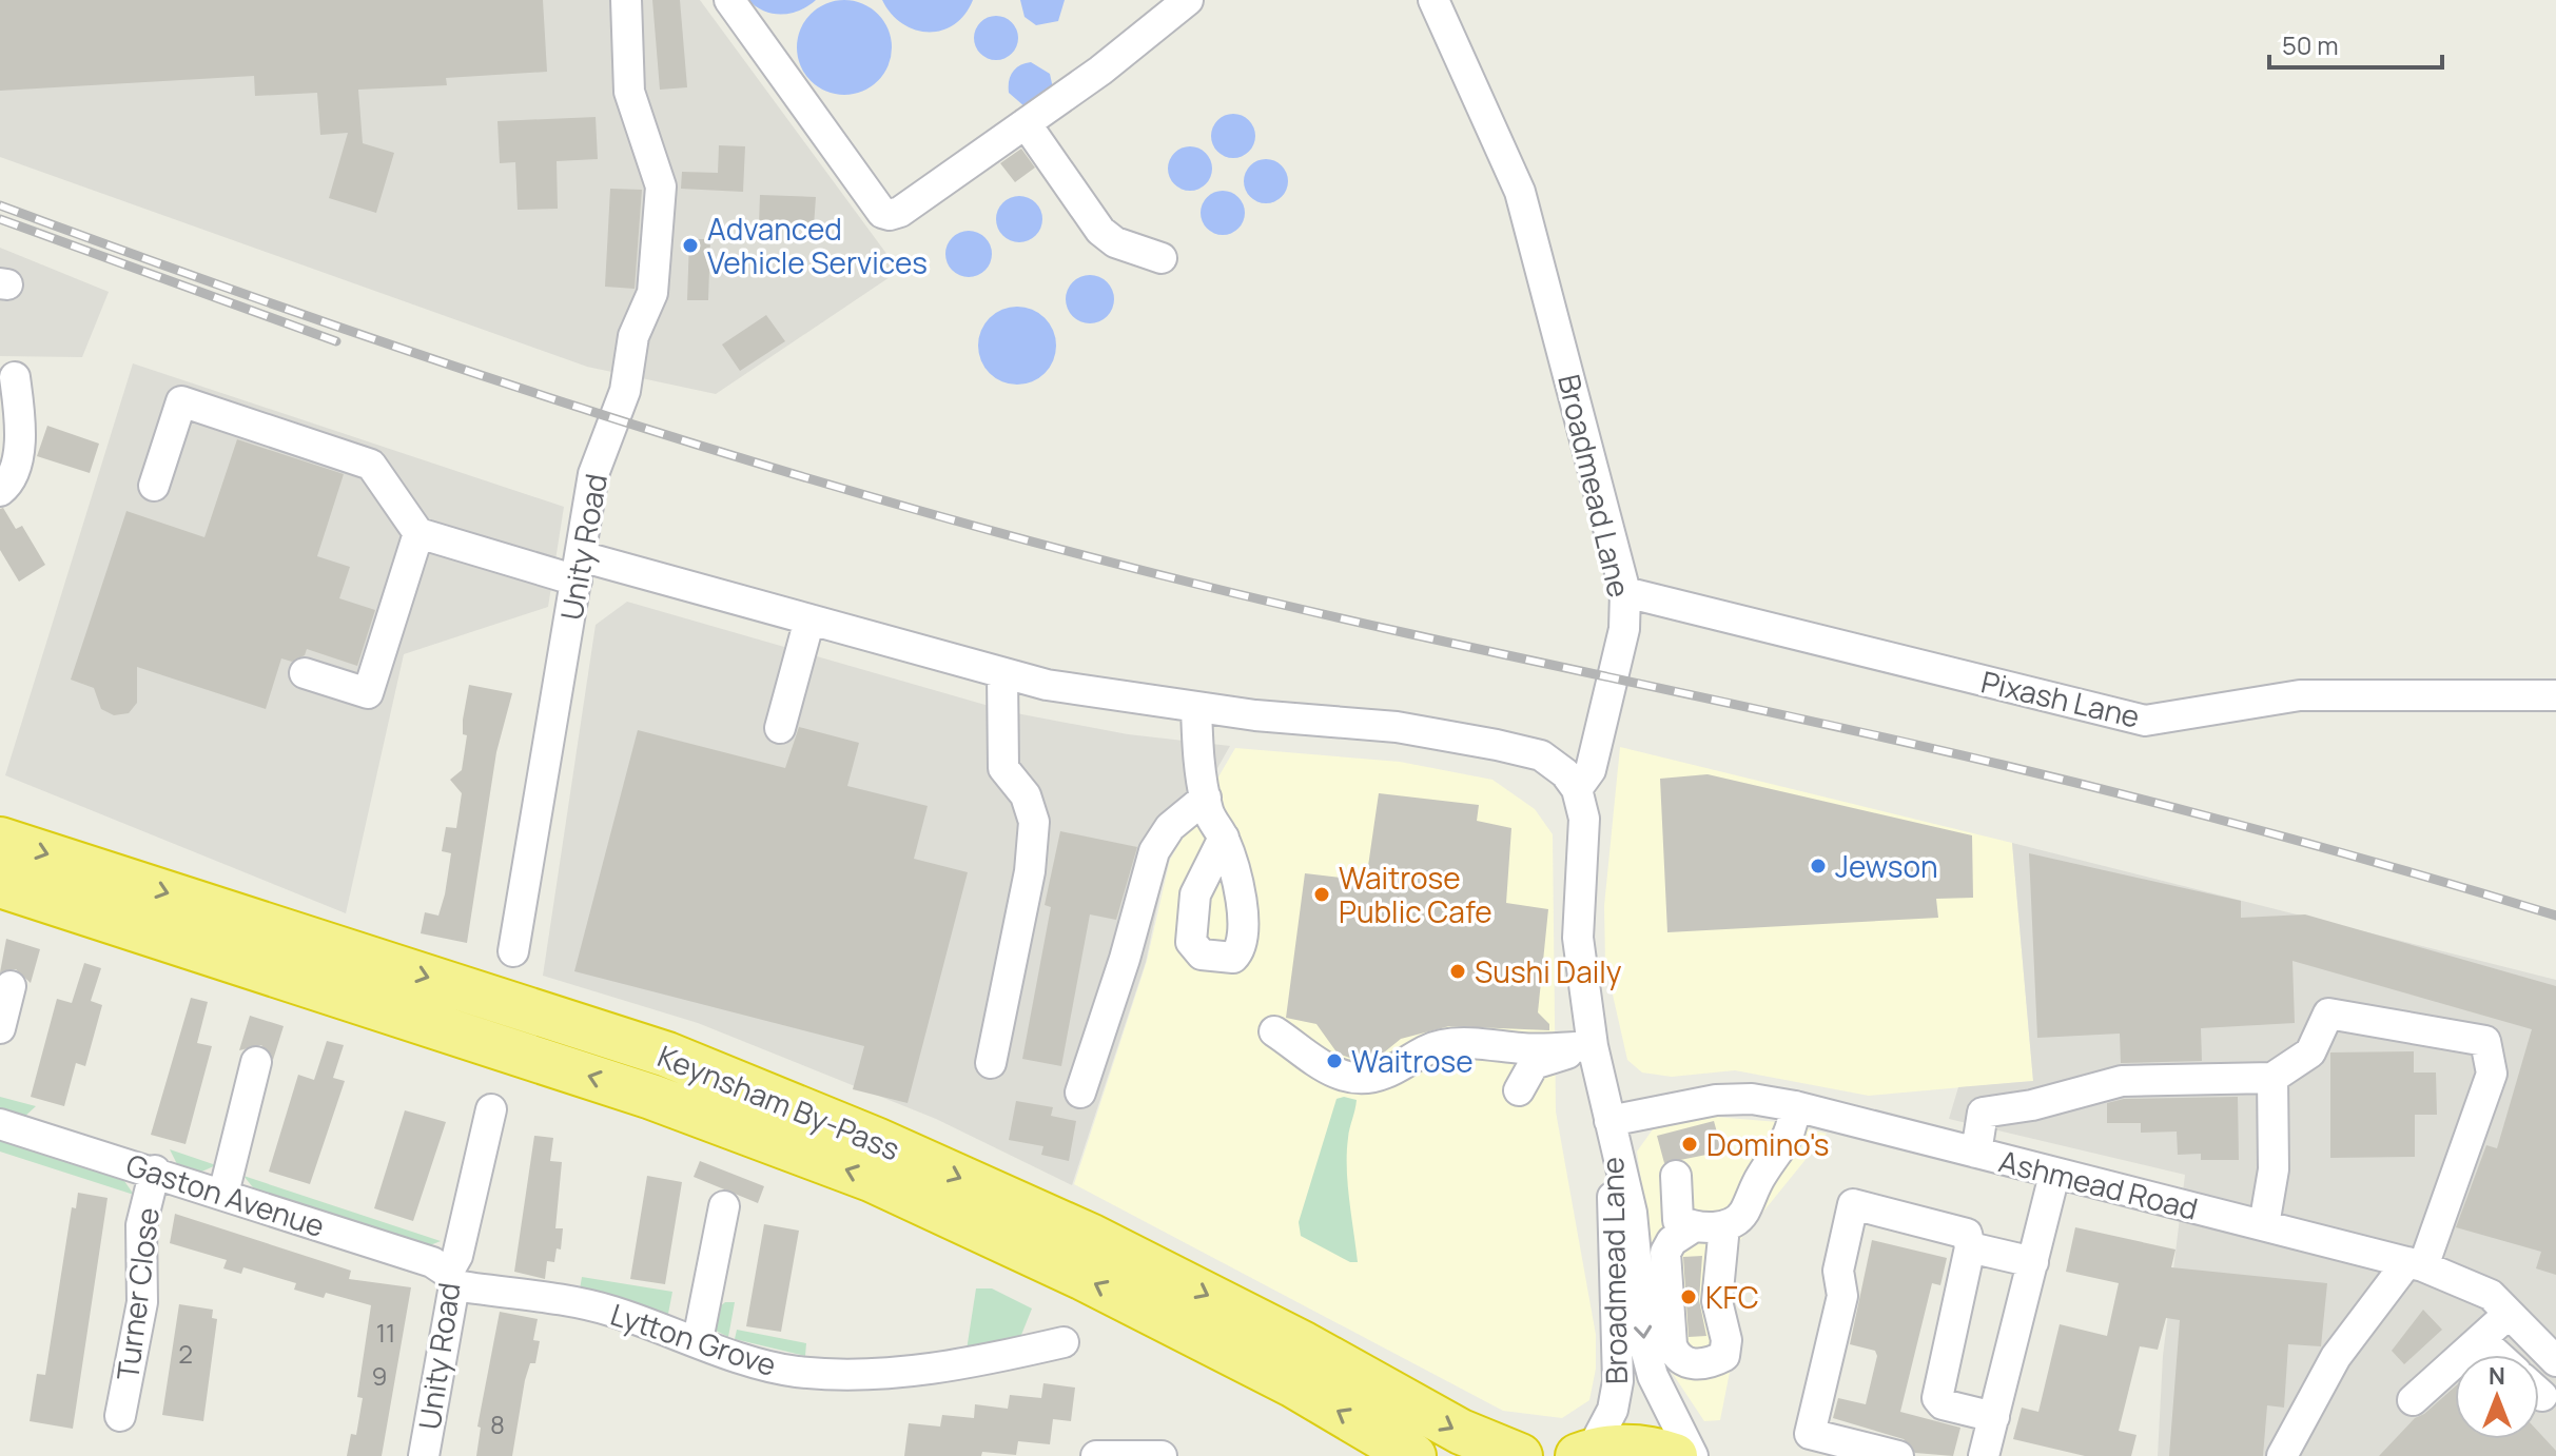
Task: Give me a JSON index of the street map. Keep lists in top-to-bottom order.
{
  "streets": {
    "highway": ["Keynsham By-Pass"],
    "street": [
      "Broadmead Lane",
      "Unity Road",
      "Pixash Lane",
      "Ashmead Road",
      "Gaston Avenue",
      "Turner Close",
      "Lytton Grove"
    ]
  },
  "crossings": [
    ["Broadmead Lane", "Pixash Lane"],
    ["Broadmead Lane", "Ashmead Road"],
    ["Unity Road", "Gaston Avenue"],
    ["Unity Road", "Lytton Grove"],
    ["Gaston Avenue", "Turner Close"],
    ["Gaston Avenue", "Lytton Grove"]
  ],
  "places": [
    "Advanced Vehicle Services",
    "Jewson",
    "Waitrose Public Cafe",
    "Sushi Daily",
    "Waitrose",
    "Domino's",
    "KFC"
  ],
  "house_numbers": [
    "11",
    "2",
    "9",
    "8"
  ],
  "scale_bar": "50 m",
  "north": "top"
}
